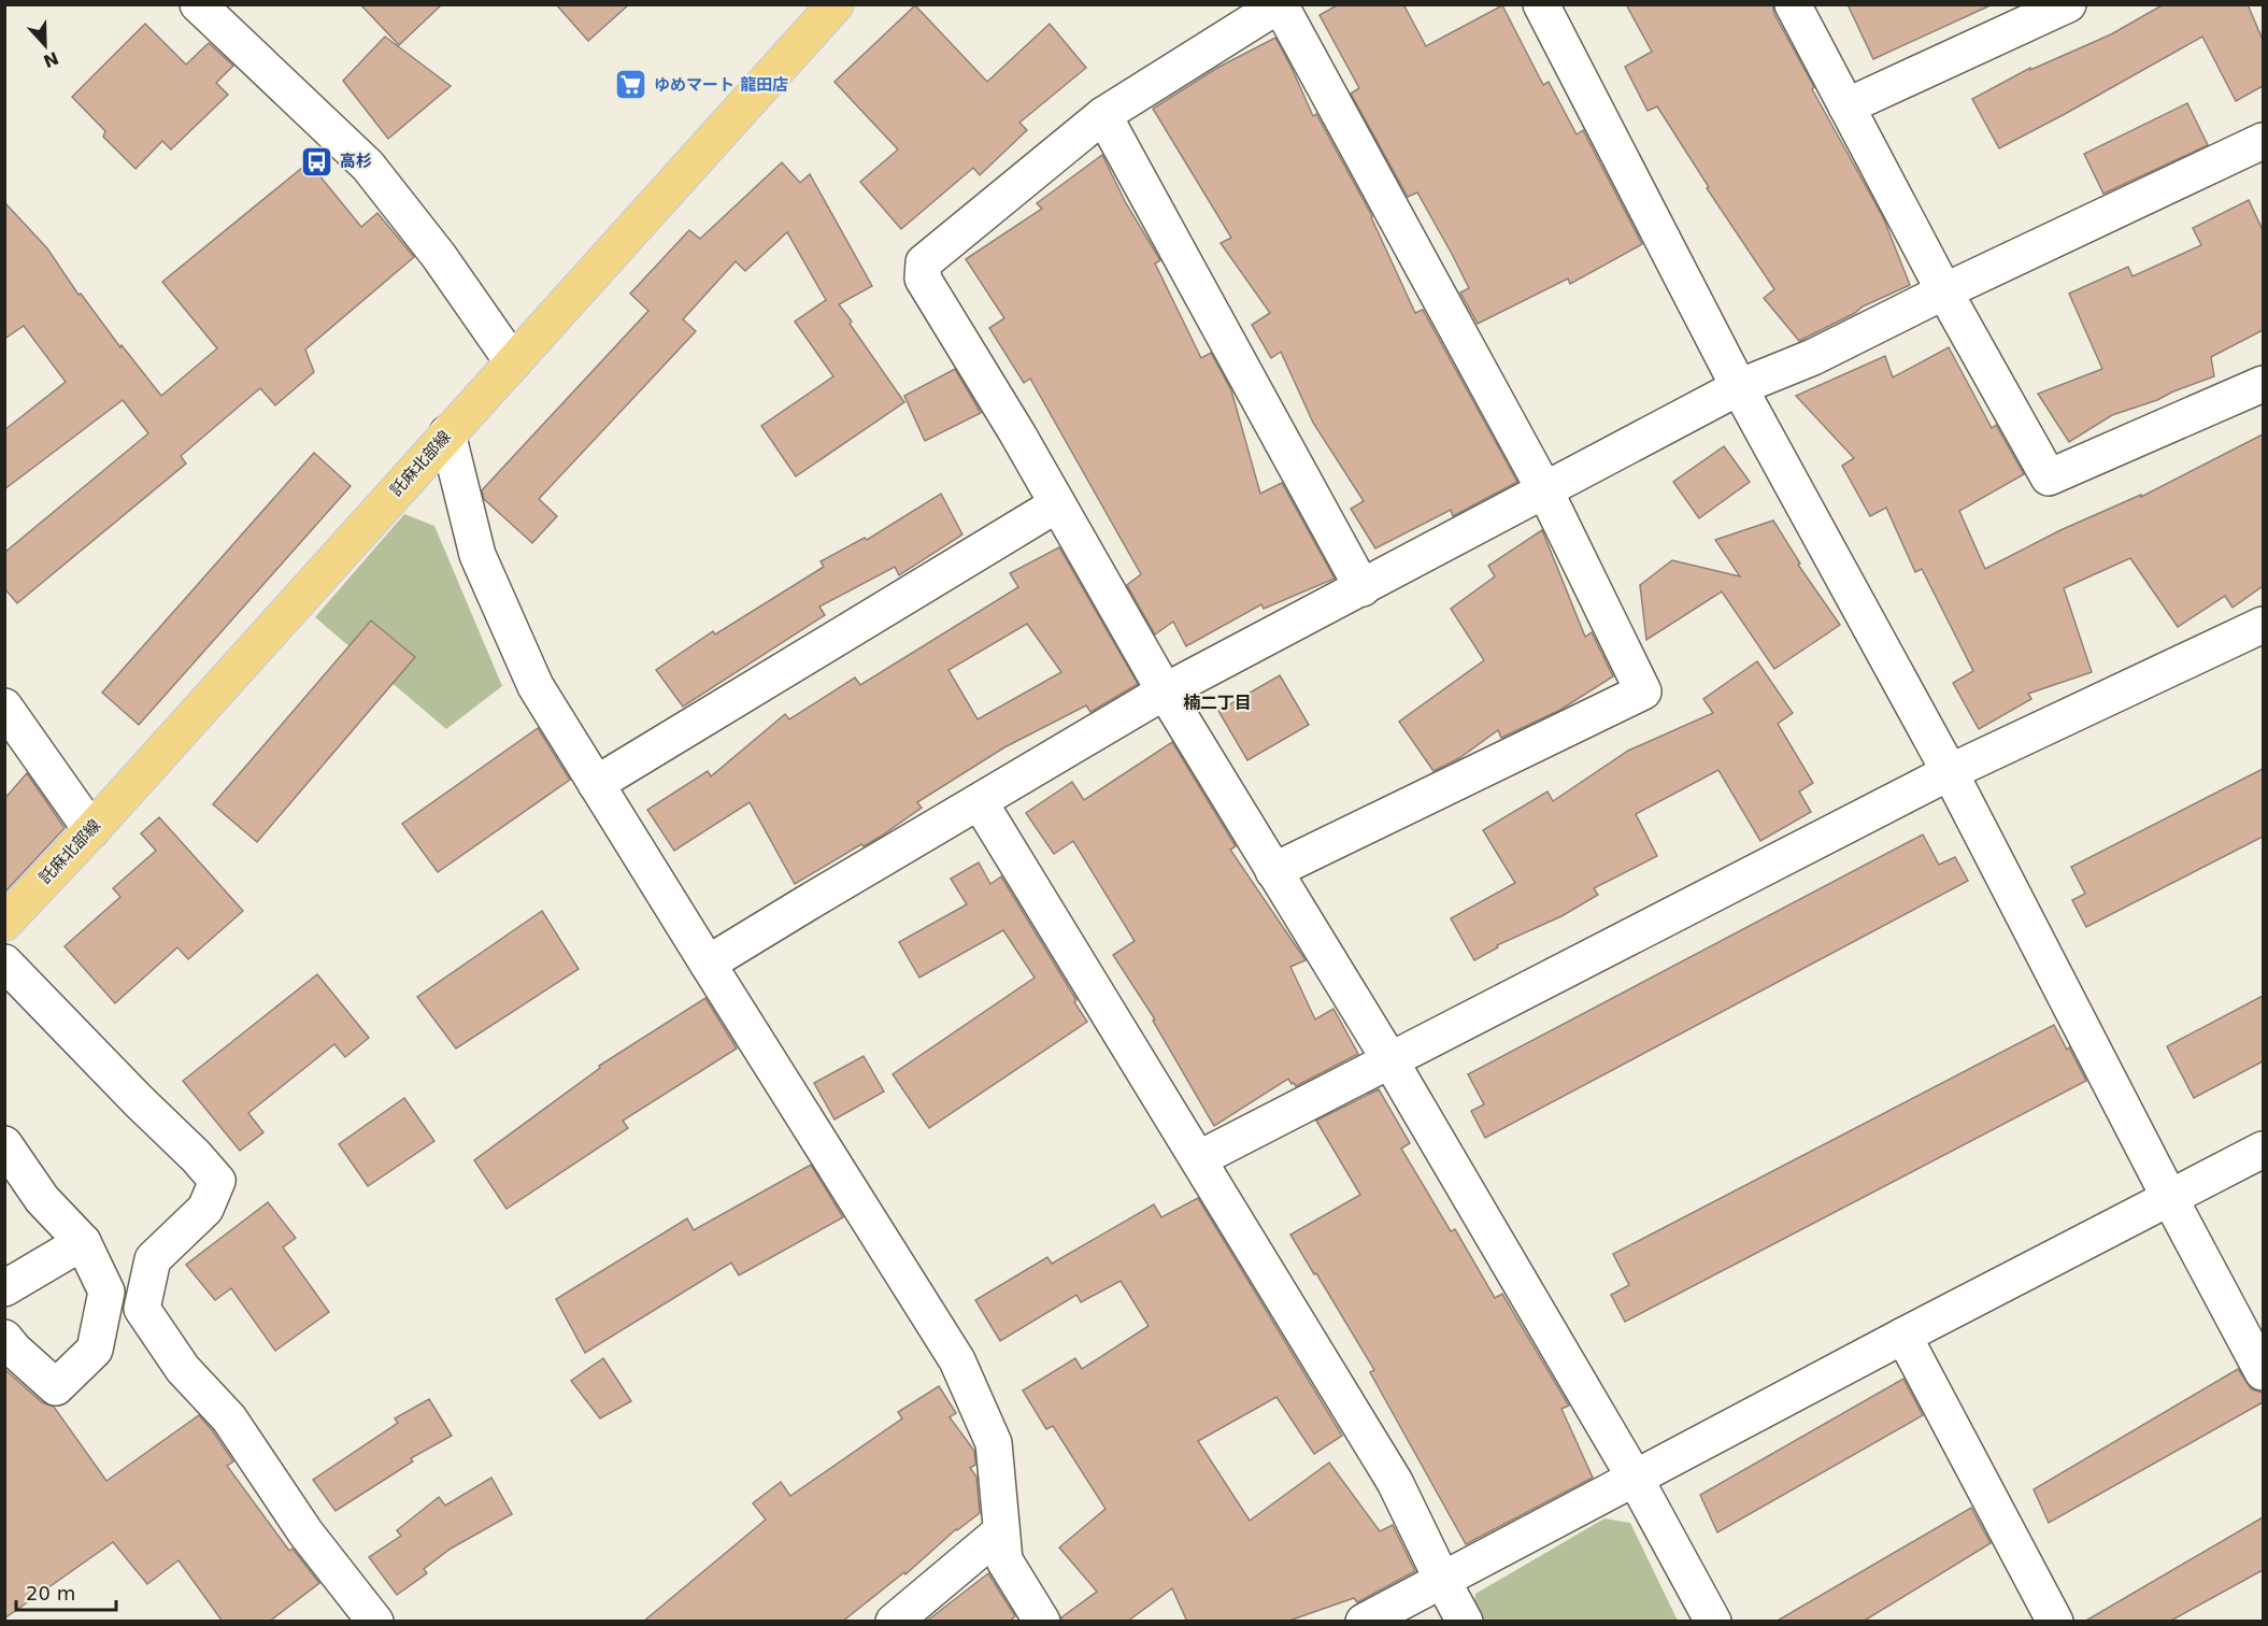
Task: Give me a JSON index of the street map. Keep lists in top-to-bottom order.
{
  "streets": {
    "main road": ["託麻北部線"]
  },
  "districts": ["楠二丁目"],
  "places": {
    "supermarket": ["ゆめマート 龍田店"],
    "bus stop": ["高杉"]
  },
  "scale_bar": "20 m",
  "north": "bottom"
}
